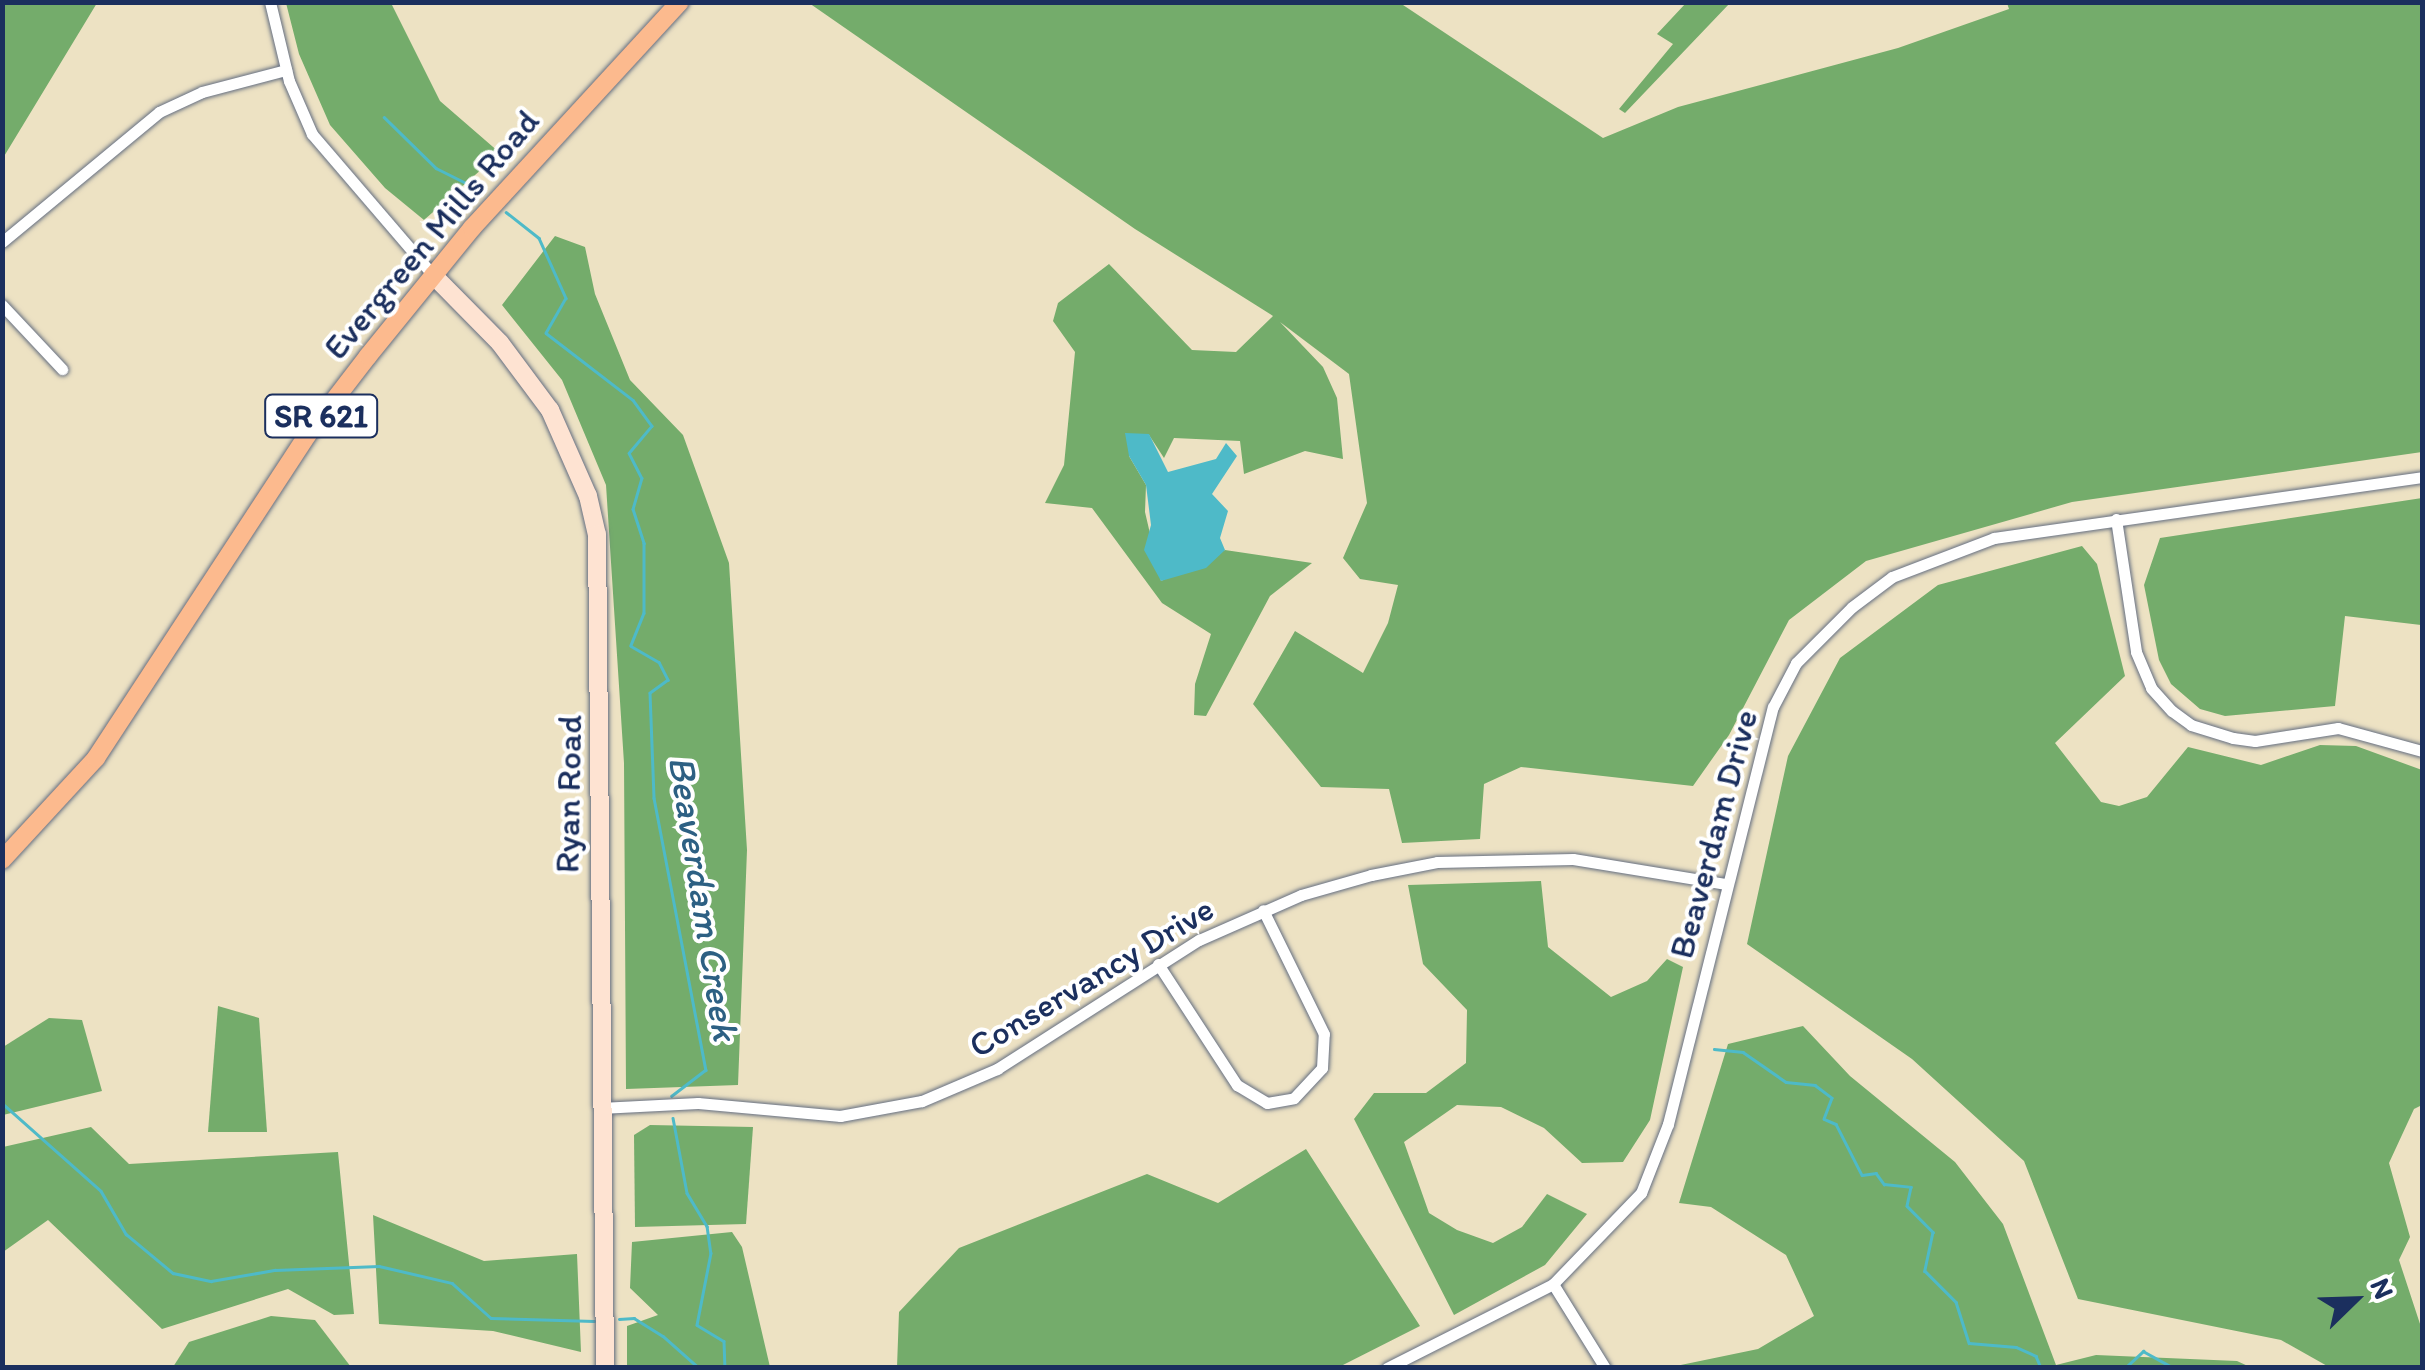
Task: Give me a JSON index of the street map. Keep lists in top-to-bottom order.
{
  "streets": {
    "main road": ["Evergreen Mills Road", "SR 621", "Ryan Road"],
    "street": ["Beaverdam Drive", "Conservancy Drive"]
  },
  "crossings": [
    ["Evergreen Mills Road", "Ryan Road"],
    ["Ryan Road", "Conservancy Drive"],
    ["Beaverdam Drive", "Conservancy Drive"]
  ],
  "water": ["Beaverdam Creek"],
  "north": "top right"
}
